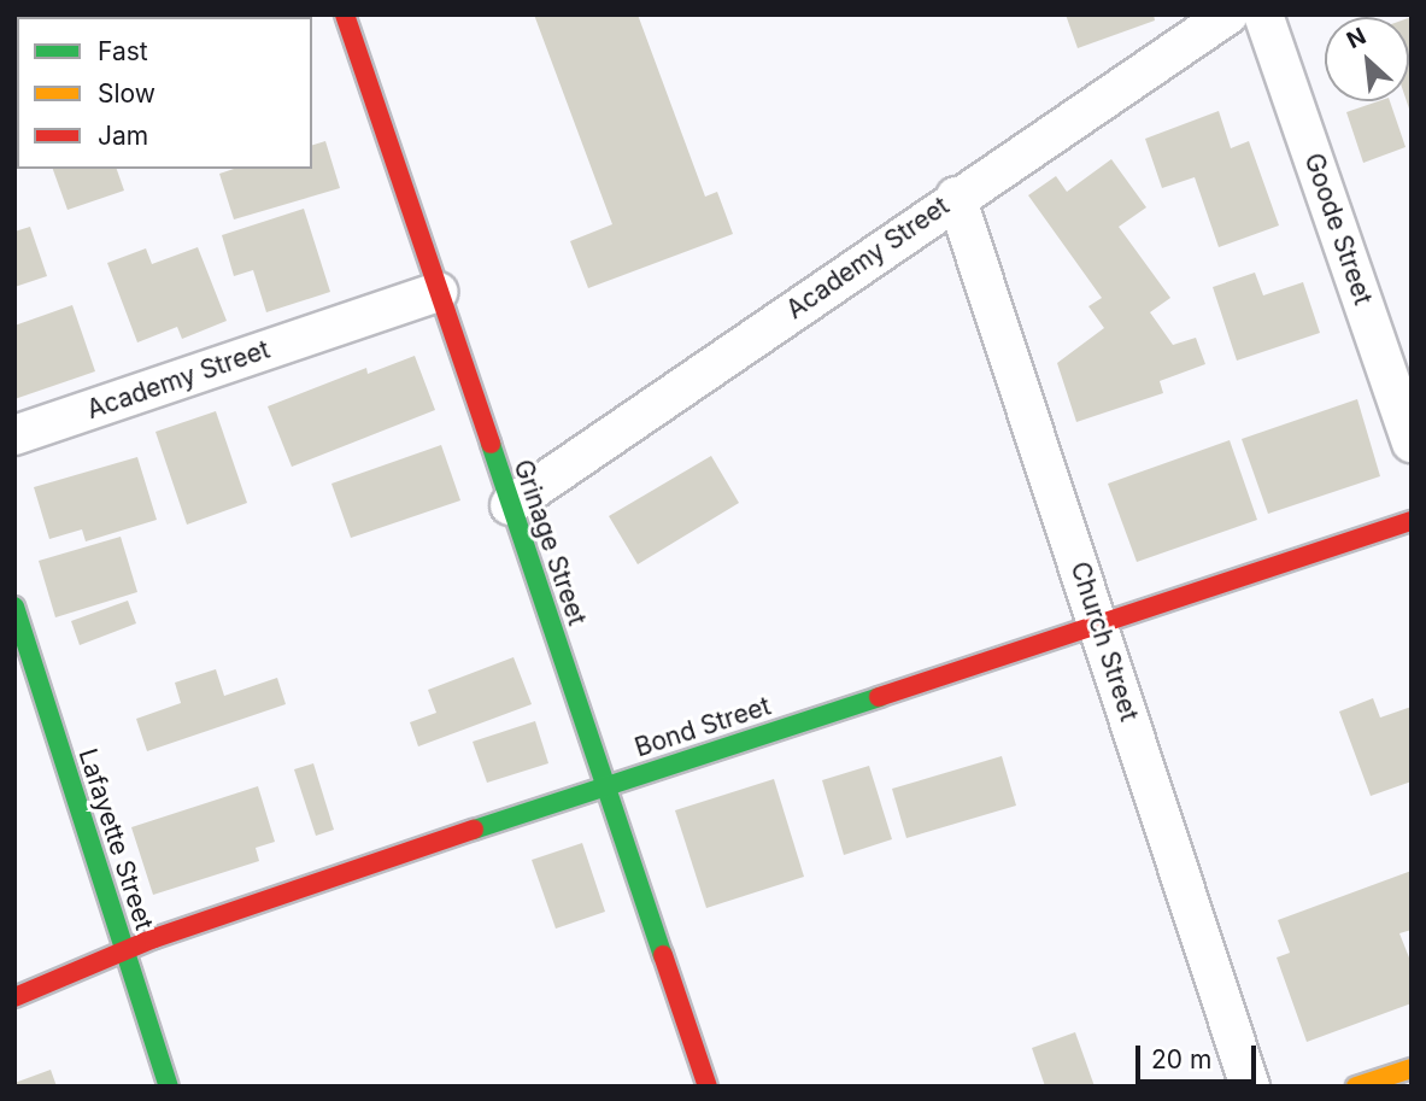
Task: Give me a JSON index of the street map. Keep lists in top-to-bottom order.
{
  "streets": {
    "street": [
      "Goode Street",
      "Academy Street",
      "Grinage Street",
      "Church Street",
      "Bond Street",
      "Lafayette Street"
    ]
  },
  "crossings": [
    ["Academy Street", "Grinage Street"],
    ["Academy Street", "Church Street"],
    ["Grinage Street", "Bond Street"],
    ["Church Street", "Bond Street"],
    ["Bond Street", "Lafayette Street"]
  ],
  "legend": ["Fast", "Slow", "Jam"],
  "scale_bar": "20 m",
  "north": "top left"
}
